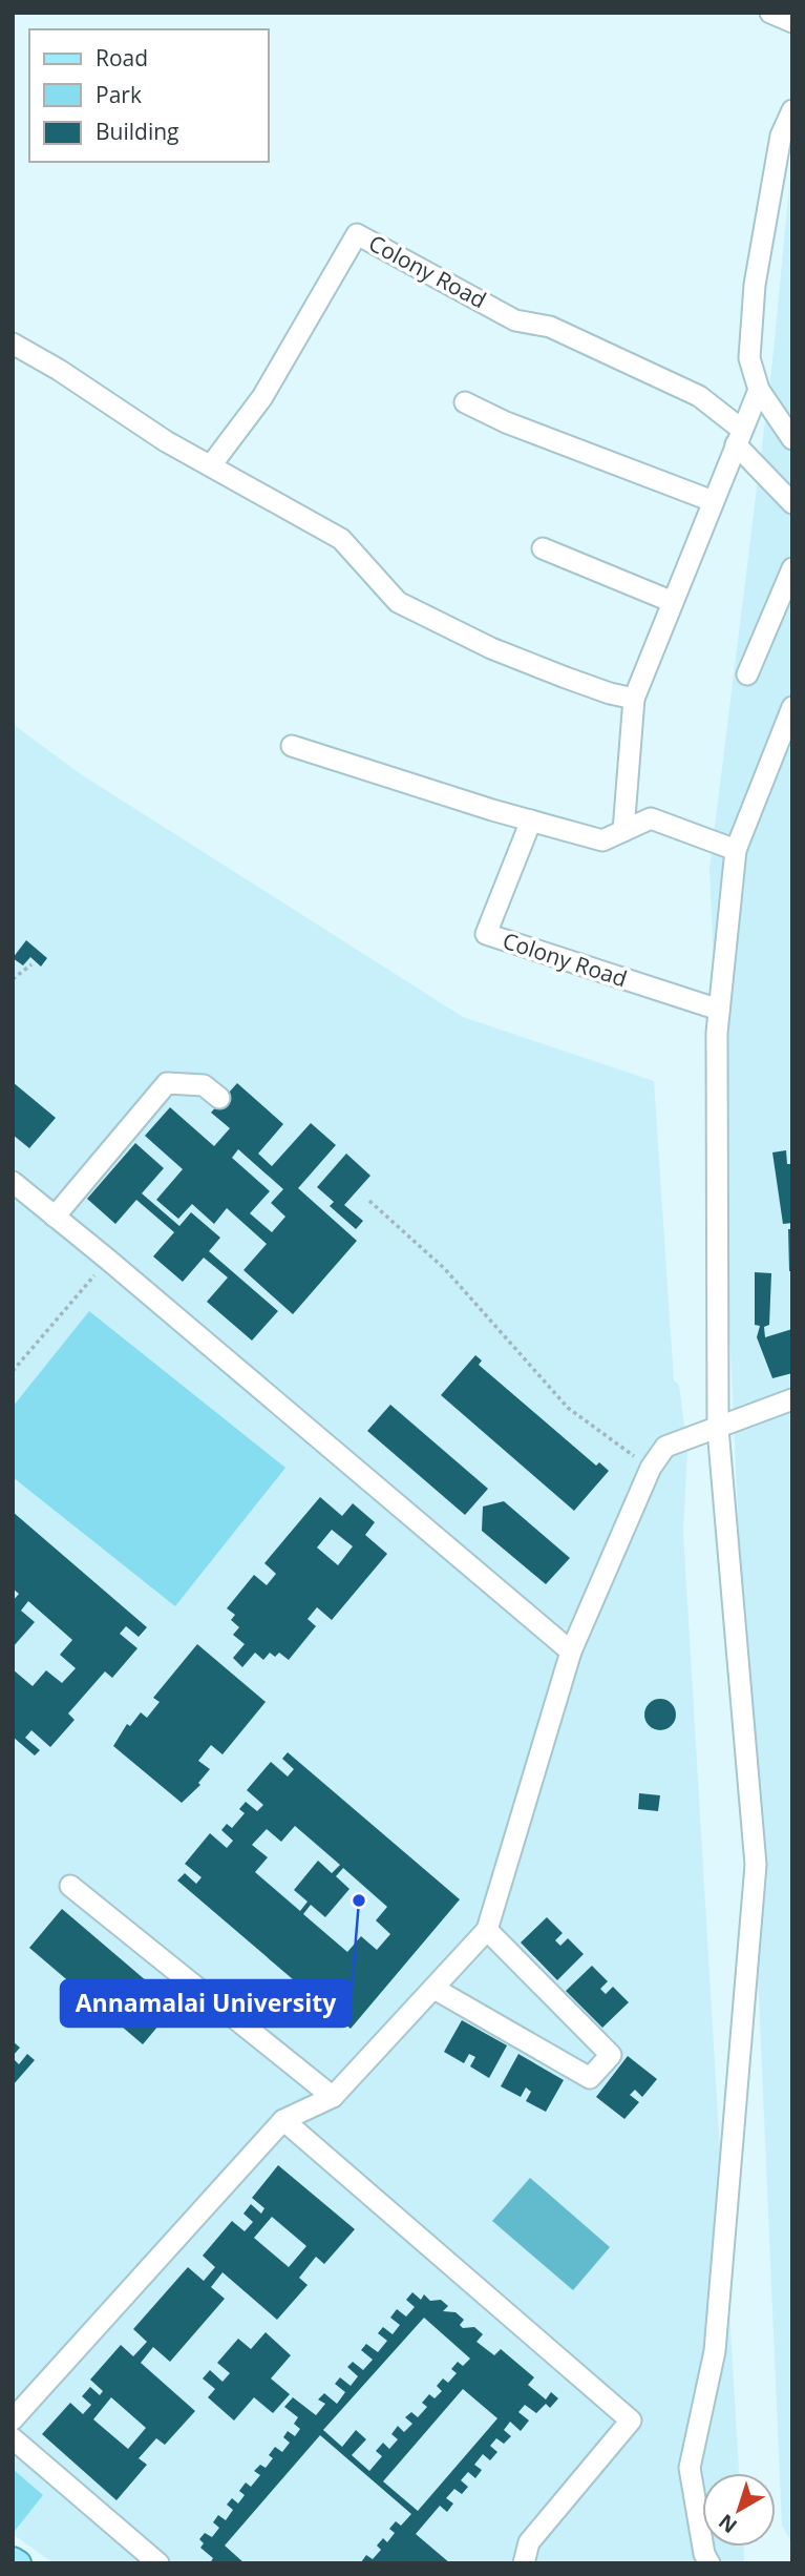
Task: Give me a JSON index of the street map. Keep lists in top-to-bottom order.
{
  "streets": {
    "street": ["Colony Road"]
  },
  "places": ["Annamalai University"],
  "legend": ["Road", "Park", "Building"],
  "north": "bottom left"
}
